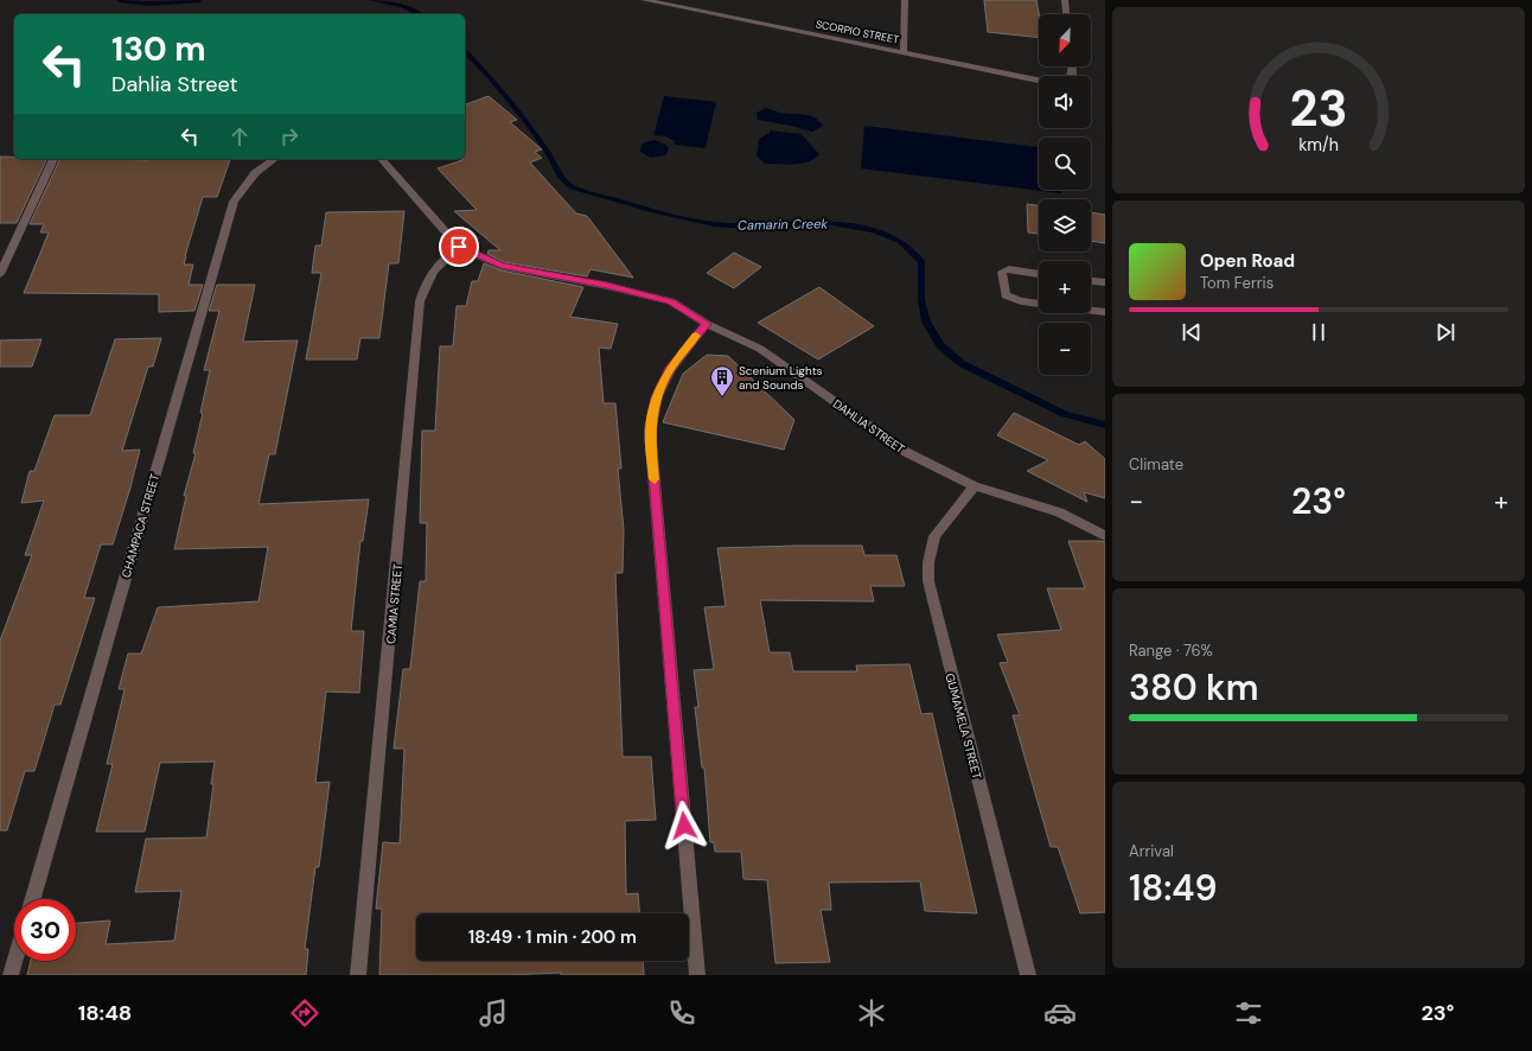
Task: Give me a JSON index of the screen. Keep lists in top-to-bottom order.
{
  "streets": {
    "street": [
      "SCORPIO STREET",
      "DAHLIA STREET",
      "CHAMPACA STREET",
      "CAMIA STREET",
      "GUMAMELA STREET"
    ]
  },
  "crossings": [
    ["DAHLIA STREET", "CAMIA STREET"],
    ["DAHLIA STREET", "GUMAMELA STREET"]
  ],
  "water": ["Camarin Creek"],
  "places": {
    "building": ["Scenium Lights and Sounds"]
  },
  "north": "bottom left",
  "page": {
    "map_buttons": ["+", "−"],
    "turn": ["130 m", "Dahlia Street"],
    "song": ["Open Road", "Tom Ferris"],
    "tile": [
      "Climate",
      ["Range · 76%", "380 km"],
      ["Arrival", "18:49"]
    ],
    "heat": ["−", "23°", "+"],
    "limit": "30",
    "trip": "18:49 · 1 min · 200 m",
    "tabs": ["18:48", "23°"],
    "gauge": ["23", "km/h"]
  }
}
